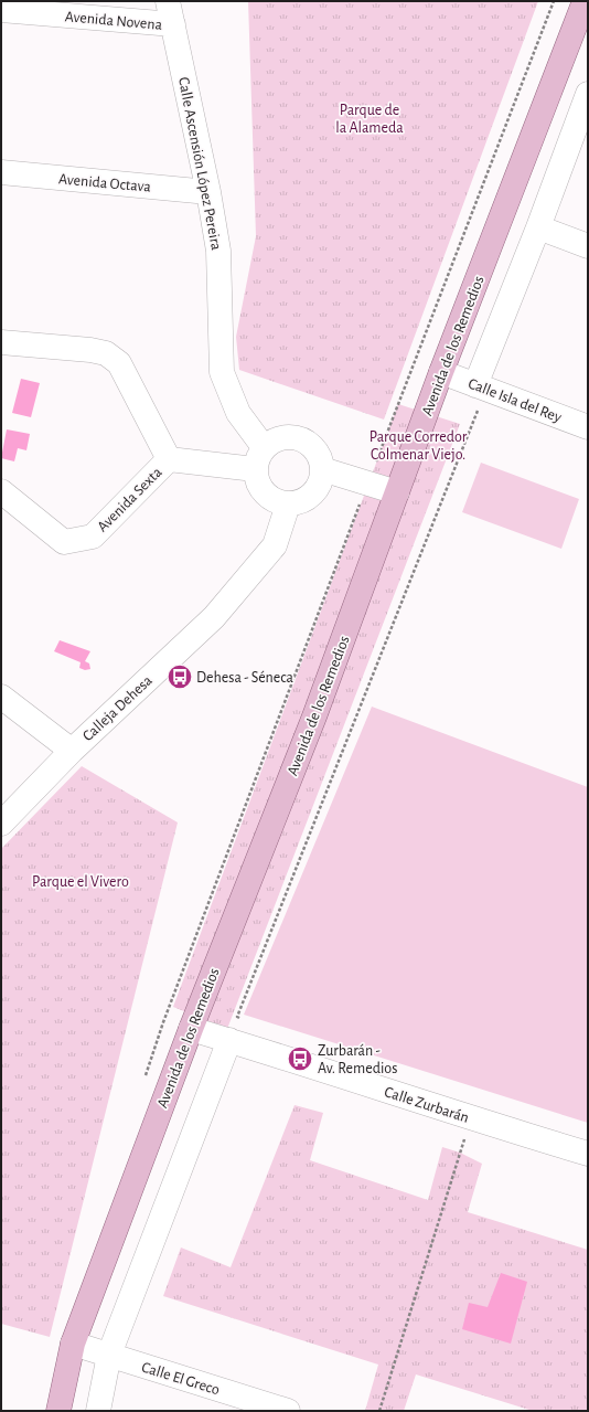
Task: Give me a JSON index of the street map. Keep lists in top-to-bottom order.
{
  "streets": {
    "main road": ["Avenida de los Remedios"],
    "street": [
      "Avenida Novena",
      "Calle Ascensión López Pereira",
      "Avenida Octava",
      "Calle Isla del Rey",
      "Avenida Sexta",
      "Calleja Dehesa",
      "Calle Zurbarán",
      "Calle El Greco"
    ]
  },
  "crossings": [
    ["Avenida Novena", "Calle Ascensión López Pereira"],
    ["Calle Ascensión López Pereira", "Avenida Octava"],
    ["Calle Ascensión López Pereira", "Calleja Dehesa"],
    ["Avenida de los Remedios", "Calle Isla del Rey"],
    ["Avenida de los Remedios", "Calle Zurbarán"],
    ["Avenida de los Remedios", "Calle El Greco"]
  ],
  "parks": ["Parque de la Alameda", "Parque Corredor Colmenar Viejo.", "Parque el Vivero"],
  "places": {
    "bus stop": ["Dehesa - Séneca", "Zurbarán - Av. Remedios"]
  }
}
